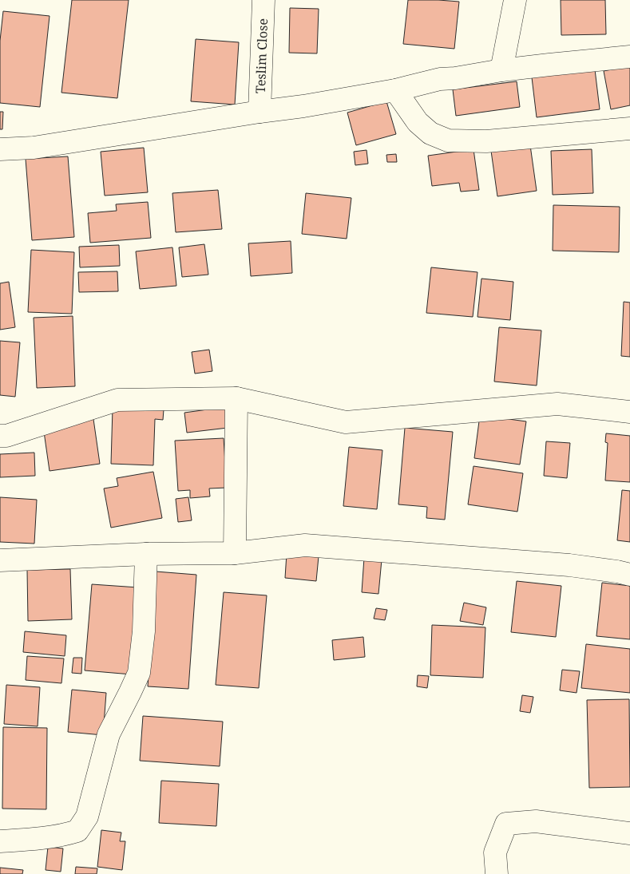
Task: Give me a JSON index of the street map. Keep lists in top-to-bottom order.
{
  "streets": {
    "street": ["Teslim Close"]
  }
}
